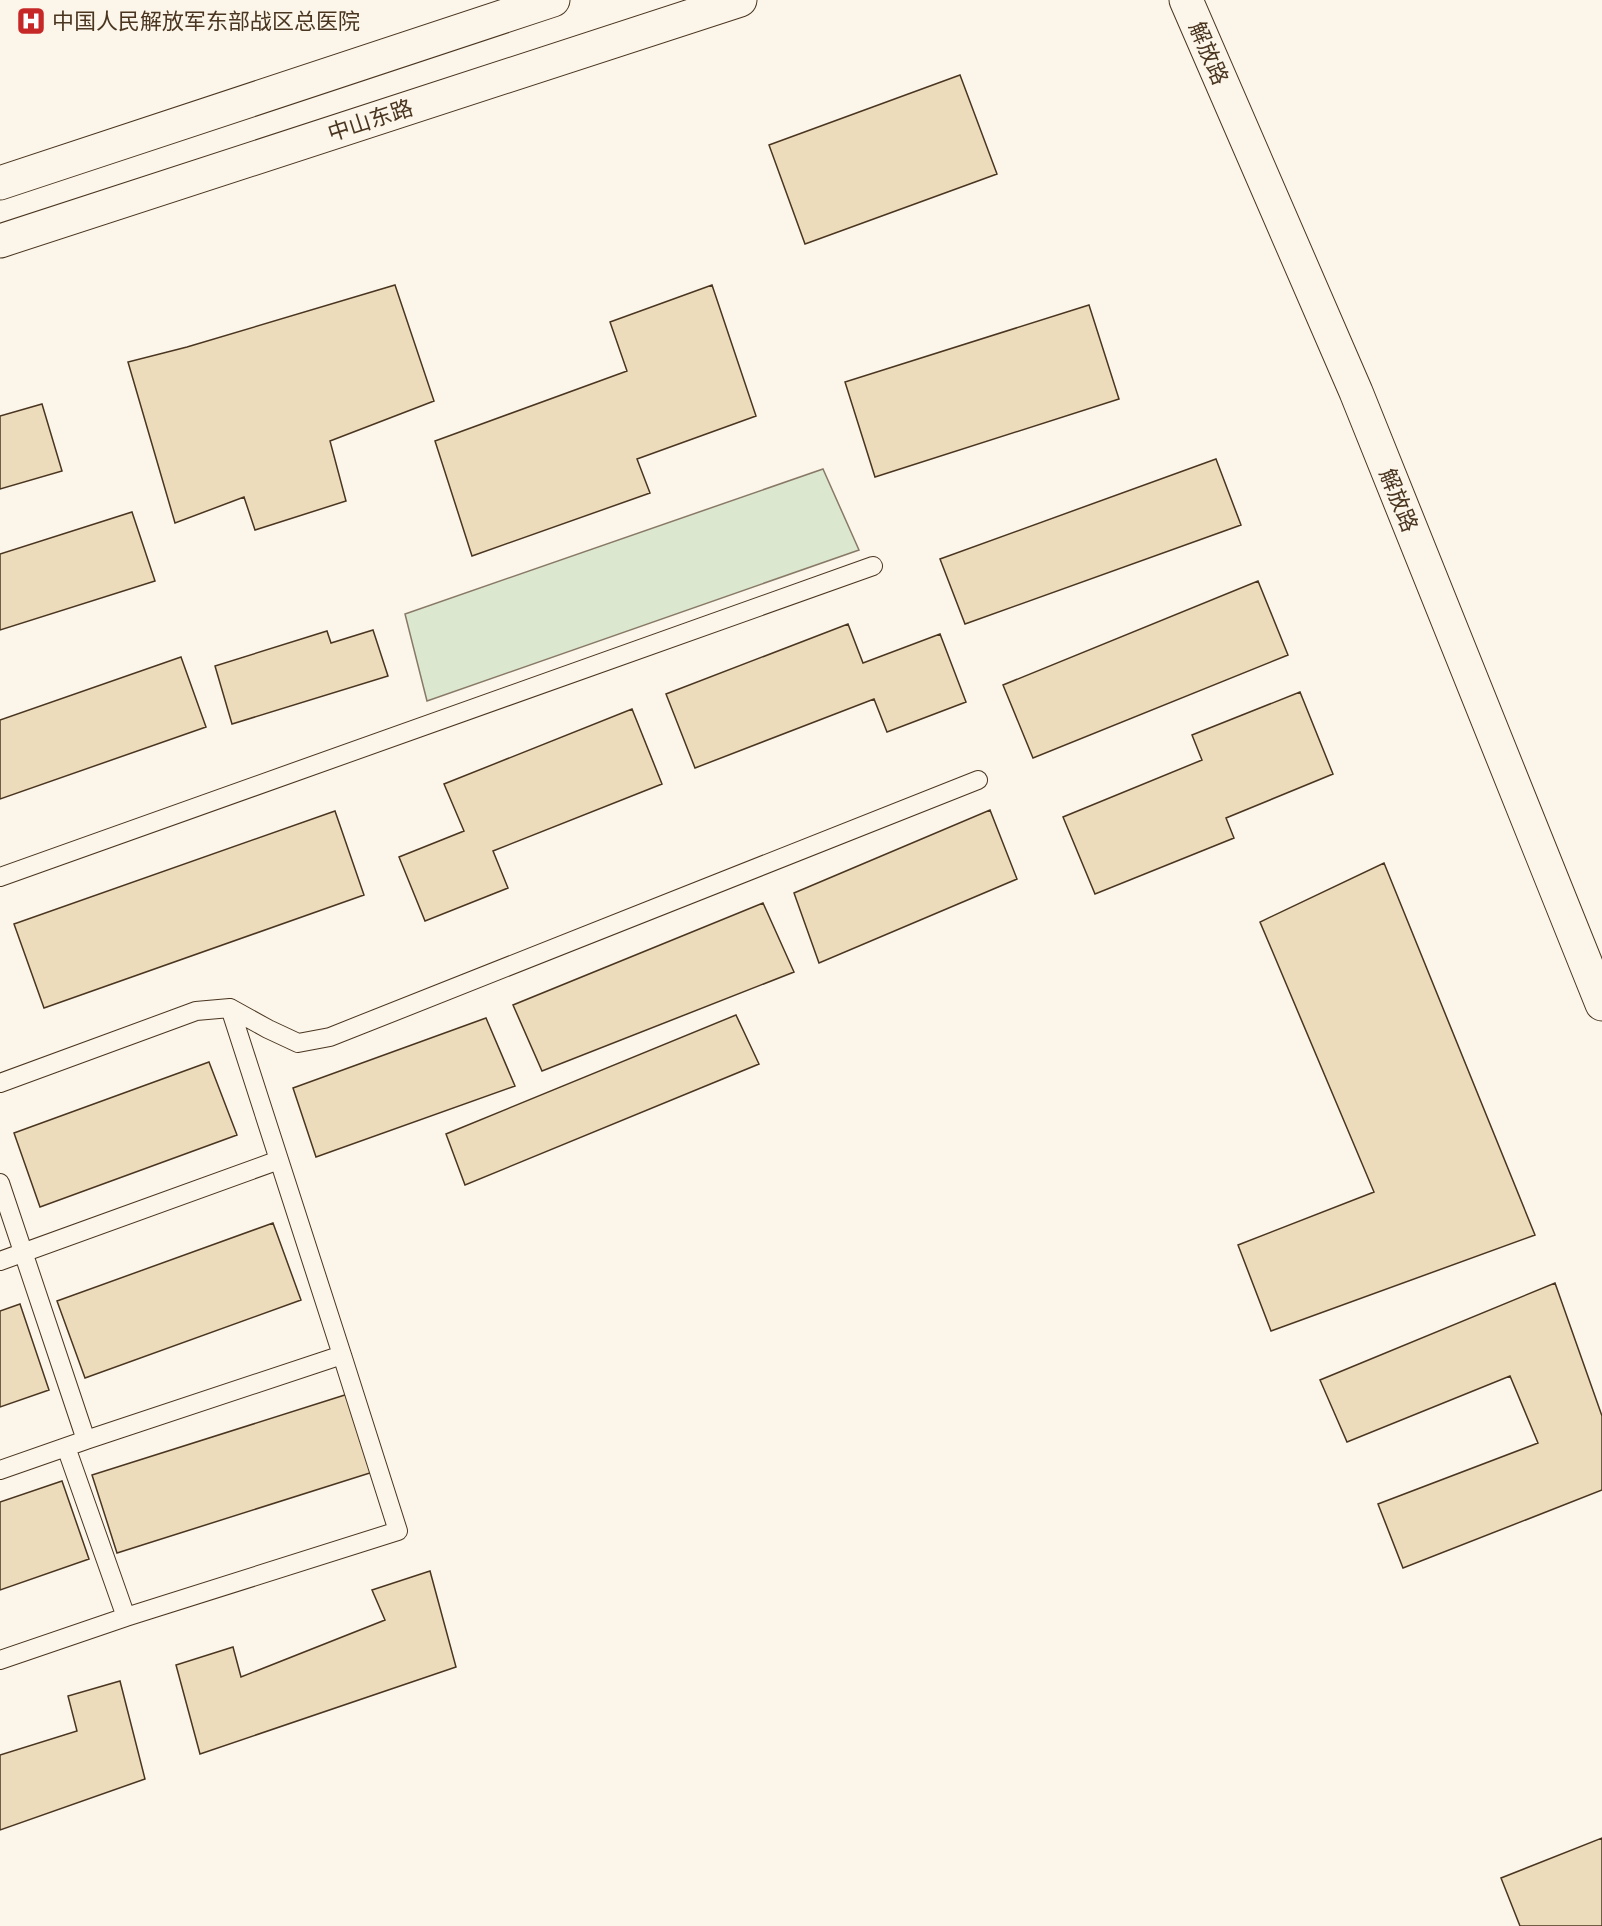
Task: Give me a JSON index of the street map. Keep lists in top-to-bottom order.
{
  "streets": {
    "main road": ["解放路", "中山东路"]
  },
  "places": {
    "hospital": ["中国人民解放军东部战区总医院"]
  }
}
